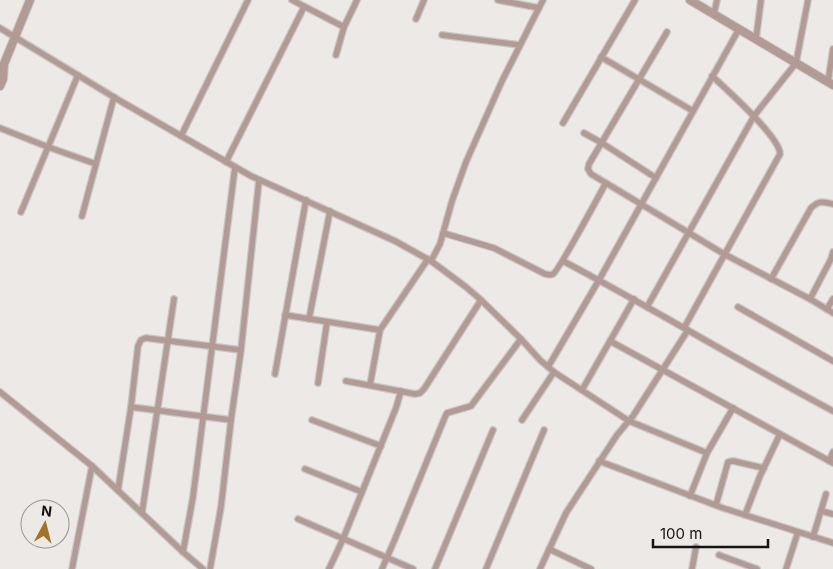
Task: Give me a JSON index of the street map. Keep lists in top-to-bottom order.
{
  "scale_bar": "100 m",
  "north": "top"
}
